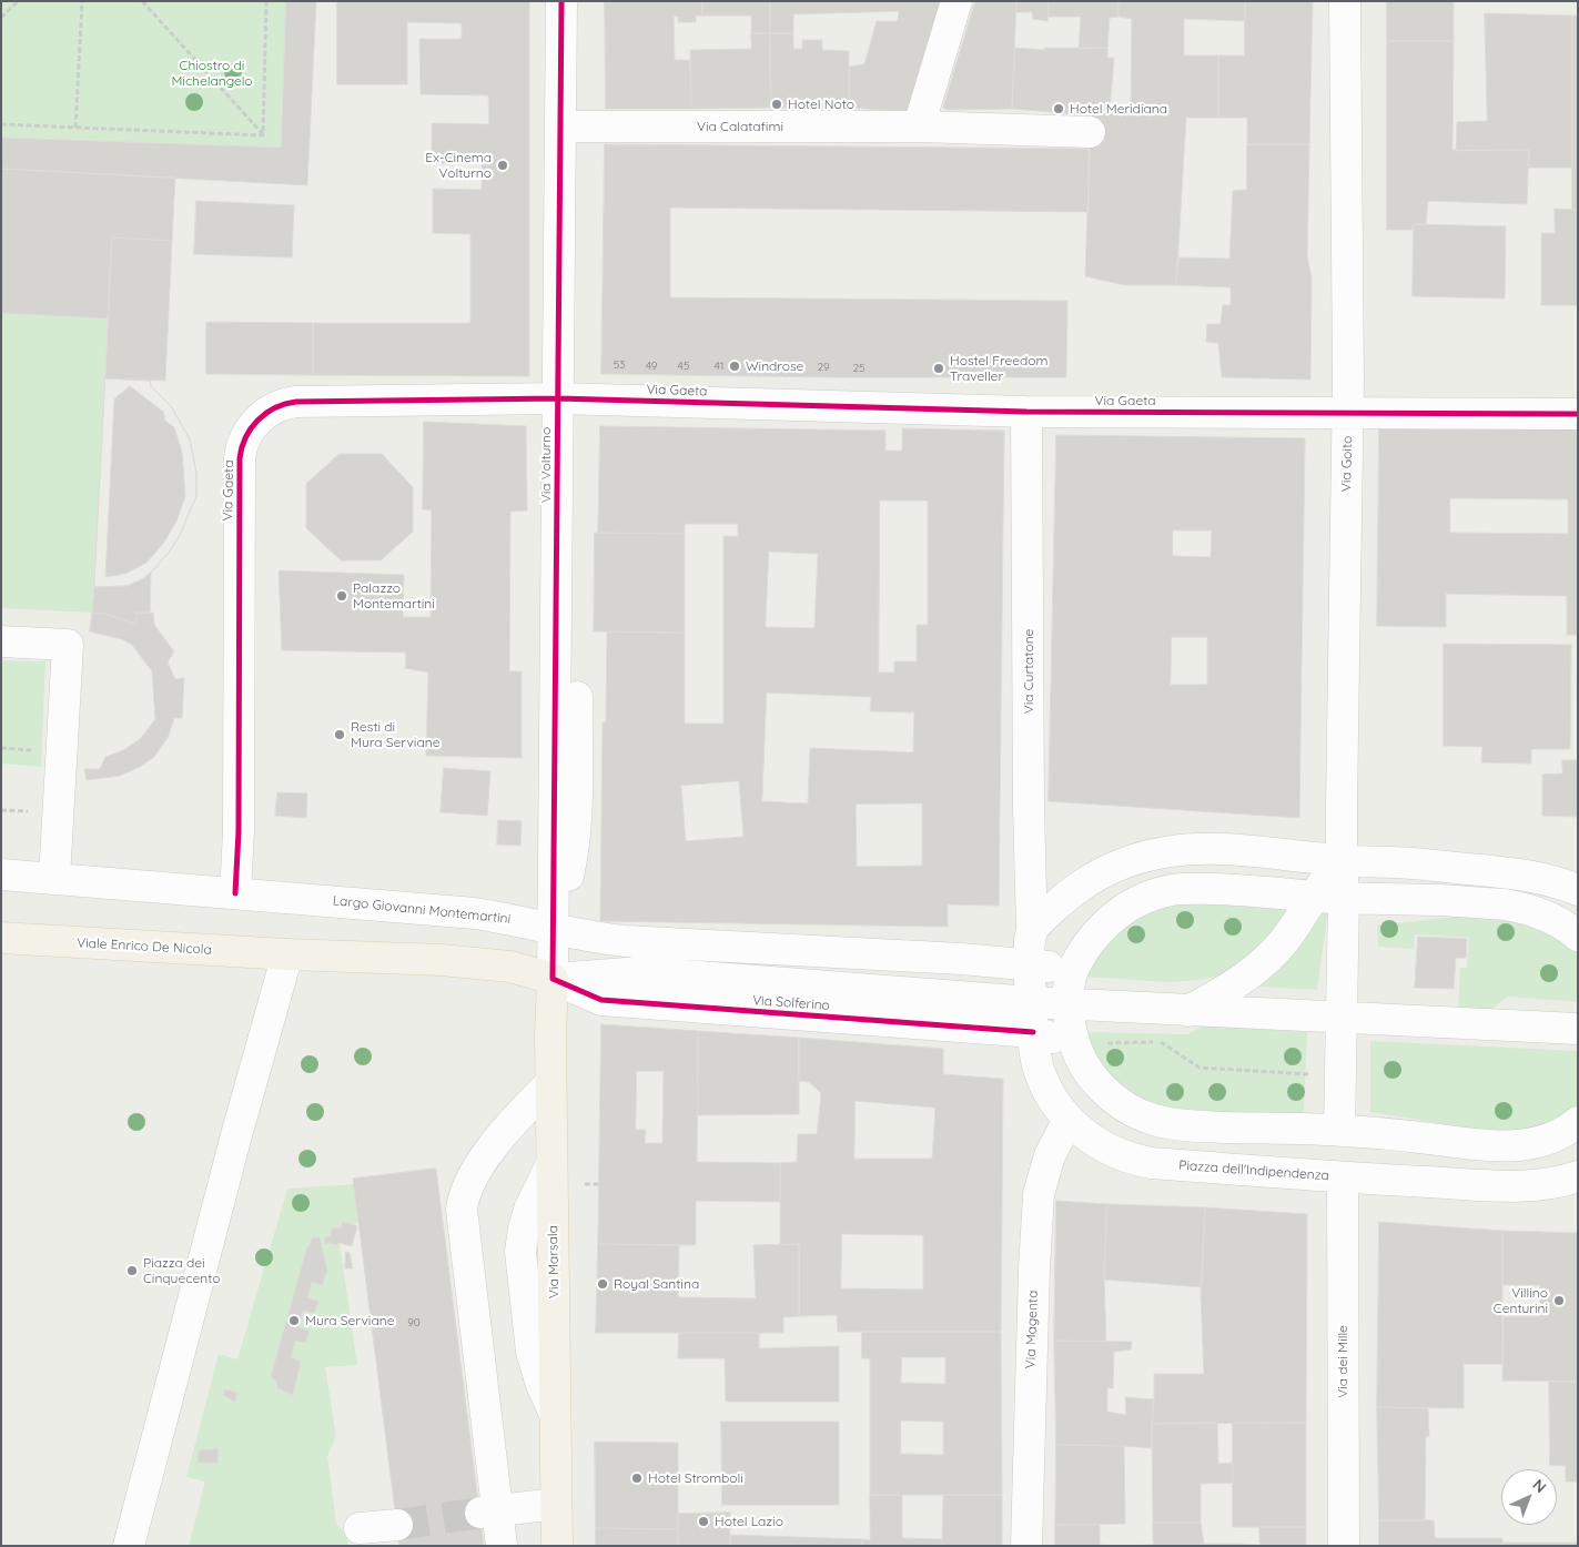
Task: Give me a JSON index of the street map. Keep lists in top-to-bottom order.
{
  "streets": {
    "main road": ["Viale Enrico De Nicola", "Via Marsala"],
    "street": [
      "Via Calatafimi",
      "Via Gaeta",
      "Via Goito",
      "Via Volturno",
      "Via Curtatone",
      "Largo Giovanni Montemartini",
      "Via Solferino",
      "Piazza dell'Indipendenza",
      "Via Magenta",
      "Via dei Mille"
    ]
  },
  "crossings": [
    ["Via Calatafimi", "Via Volturno"],
    ["Via Gaeta", "Via Goito"],
    ["Via Gaeta", "Via Volturno"],
    ["Via Gaeta", "Via Curtatone"],
    ["Via Gaeta", "Largo Giovanni Montemartini"],
    ["Via Volturno", "Largo Giovanni Montemartini"],
    ["Via Volturno", "Via Solferino"],
    ["Via Curtatone", "Piazza dell'Indipendenza"],
    ["Largo Giovanni Montemartini", "Via Solferino"],
    ["Via Solferino", "Piazza dell'Indipendenza"],
    ["Via Solferino", "Via Marsala"],
    ["Piazza dell'Indipendenza", "Via Magenta"],
    ["Piazza dell'Indipendenza", "Via dei Mille"]
  ],
  "parks": ["Chiostro di Michelangelo"],
  "places": [
    "Hotel Noto",
    "Hotel Meridiana",
    "Ex-Cinema Volturno",
    "Windrose",
    "Hostel Freedom Traveller",
    "Palazzo Montemartini",
    "Resti di Mura Serviane",
    "Piazza dei Cinquecento",
    "Royal Santina",
    "Villino Centurini",
    "Mura Serviane",
    "Hotel Stromboli",
    "Hotel Lazio"
  ],
  "house_numbers": [
    "53",
    "49",
    "45",
    "41",
    "29",
    "25",
    "90"
  ],
  "north": "top right"
}
